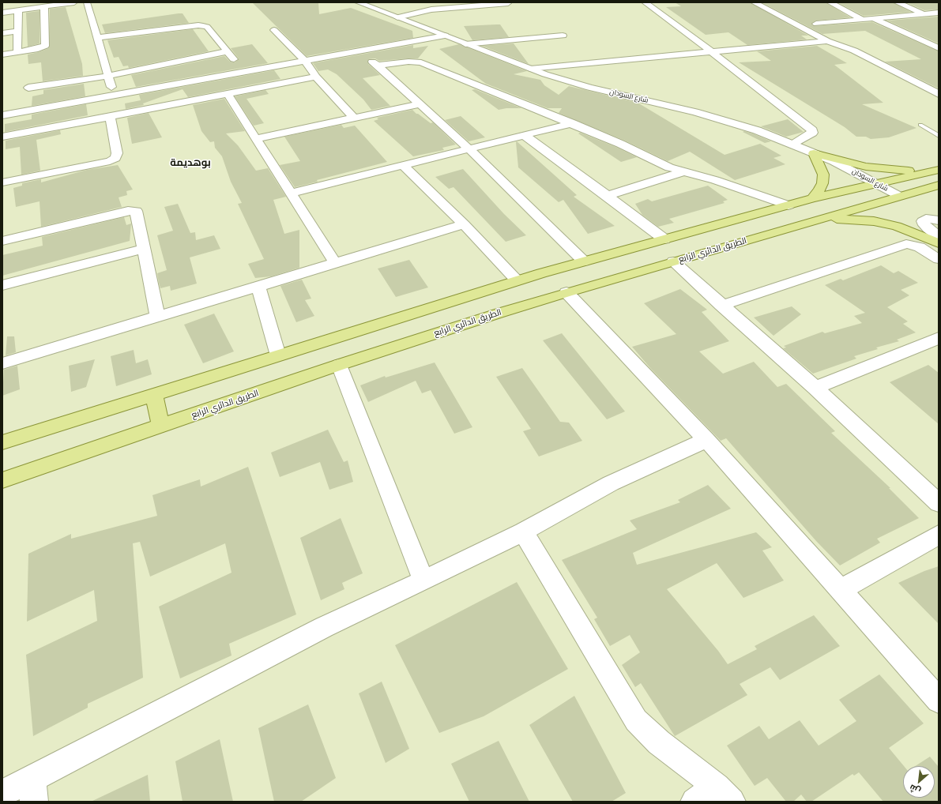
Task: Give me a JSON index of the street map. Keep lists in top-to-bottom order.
{
  "streets": {
    "main road": ["الطريق الدائري الرابع"],
    "street": ["شارع السودان"]
  },
  "crossings": [
    ["شارع السودان", "الطريق الدائري الرابع"]
  ],
  "districts": ["بوهديمة"],
  "north": "bottom left"
}
